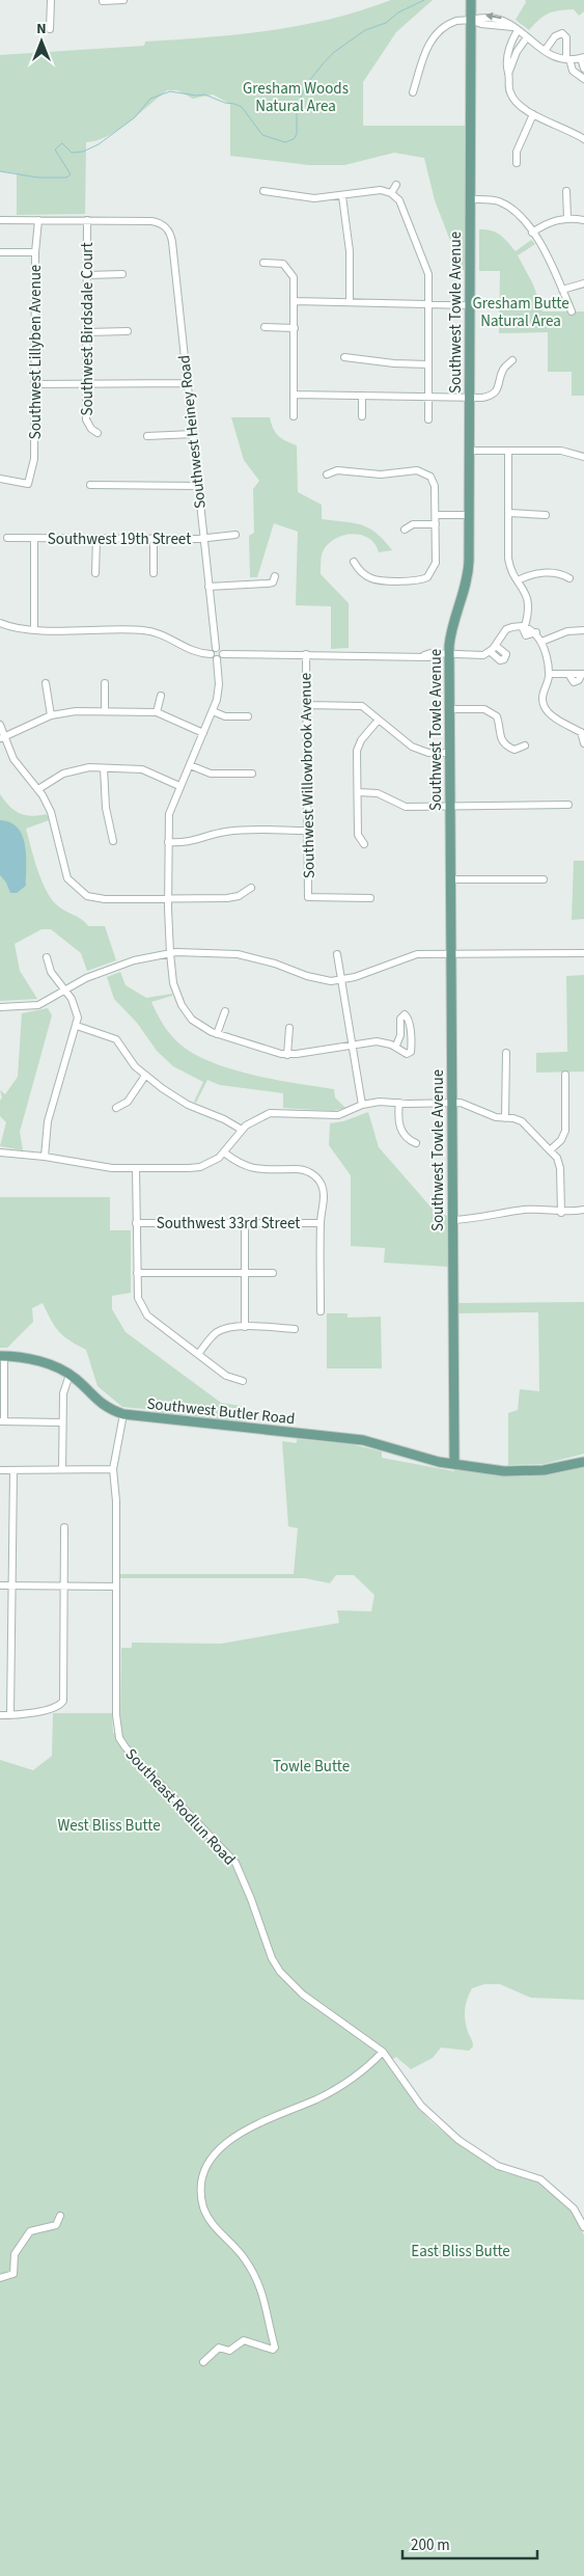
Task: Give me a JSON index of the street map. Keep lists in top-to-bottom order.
{
  "streets": {
    "main road": ["Southwest Towle Avenue", "Southwest Butler Road"],
    "street": [
      "Southwest Birdsdale Court",
      "Southwest Lillyben Avenue",
      "Southwest Heiney Road",
      "Southwest 19th Street",
      "Southwest Willowbrook Avenue",
      "Southwest 33rd Street",
      "Southeast Rodlun Road"
    ]
  },
  "crossings": [
    ["Southwest Towle Avenue", "Southwest Butler Road"],
    ["Southwest Birdsdale Court", "Southwest Heiney Road"],
    ["Southwest Heiney Road", "Southwest 19th Street"],
    ["Southwest Butler Road", "Southeast Rodlun Road"]
  ],
  "parks": [
    "Gresham Woods Natural Area",
    "Gresham Butte Natural Area",
    "Towle Butte",
    "West Bliss Butte",
    "East Bliss Butte"
  ],
  "scale_bar": "200 m",
  "north": "top"
}
